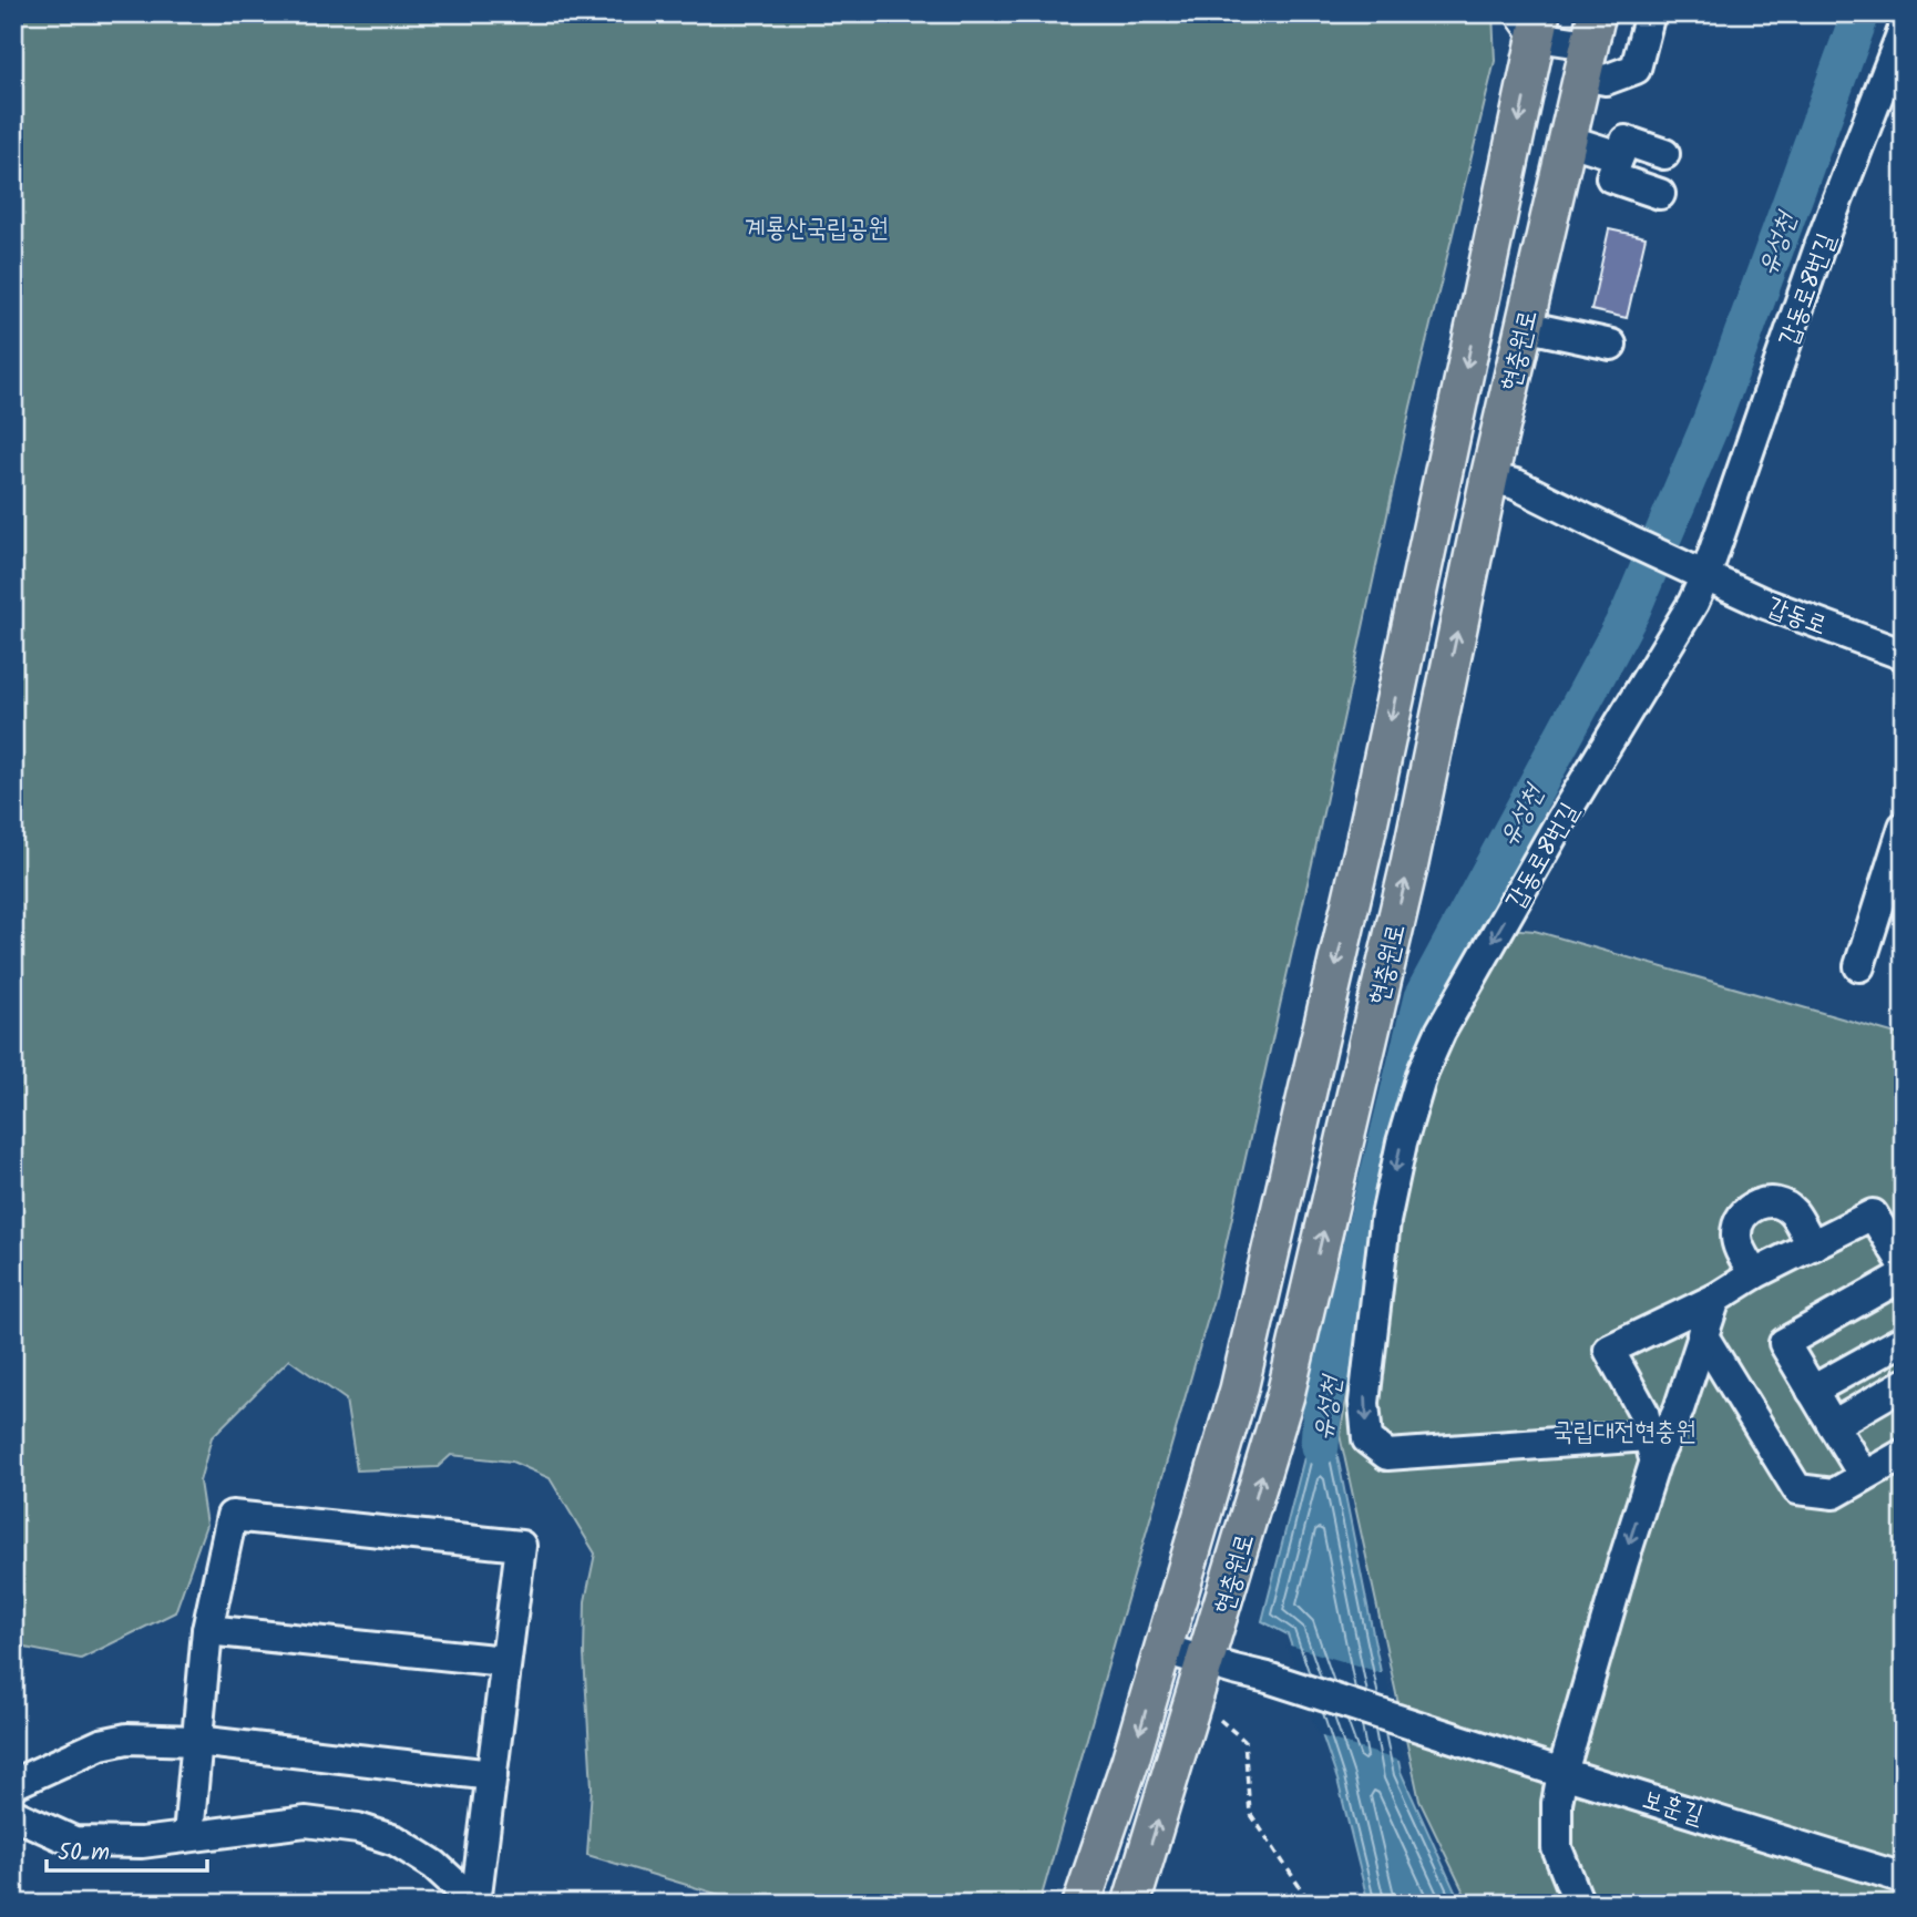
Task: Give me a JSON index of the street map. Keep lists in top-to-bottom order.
{
  "streets": {
    "main road": ["현충원로"],
    "street": ["갑동로8번길", "갑동로", "보훈길"]
  },
  "crossings": [
    ["갑동로8번길", "갑동로"],
    ["현충원로", "갑동로"],
    ["현충원로", "보훈길"]
  ],
  "water": ["유성천"],
  "parks": ["계룡산국립공원", "국립대전현충원"],
  "scale_bar": "50 m"
}
